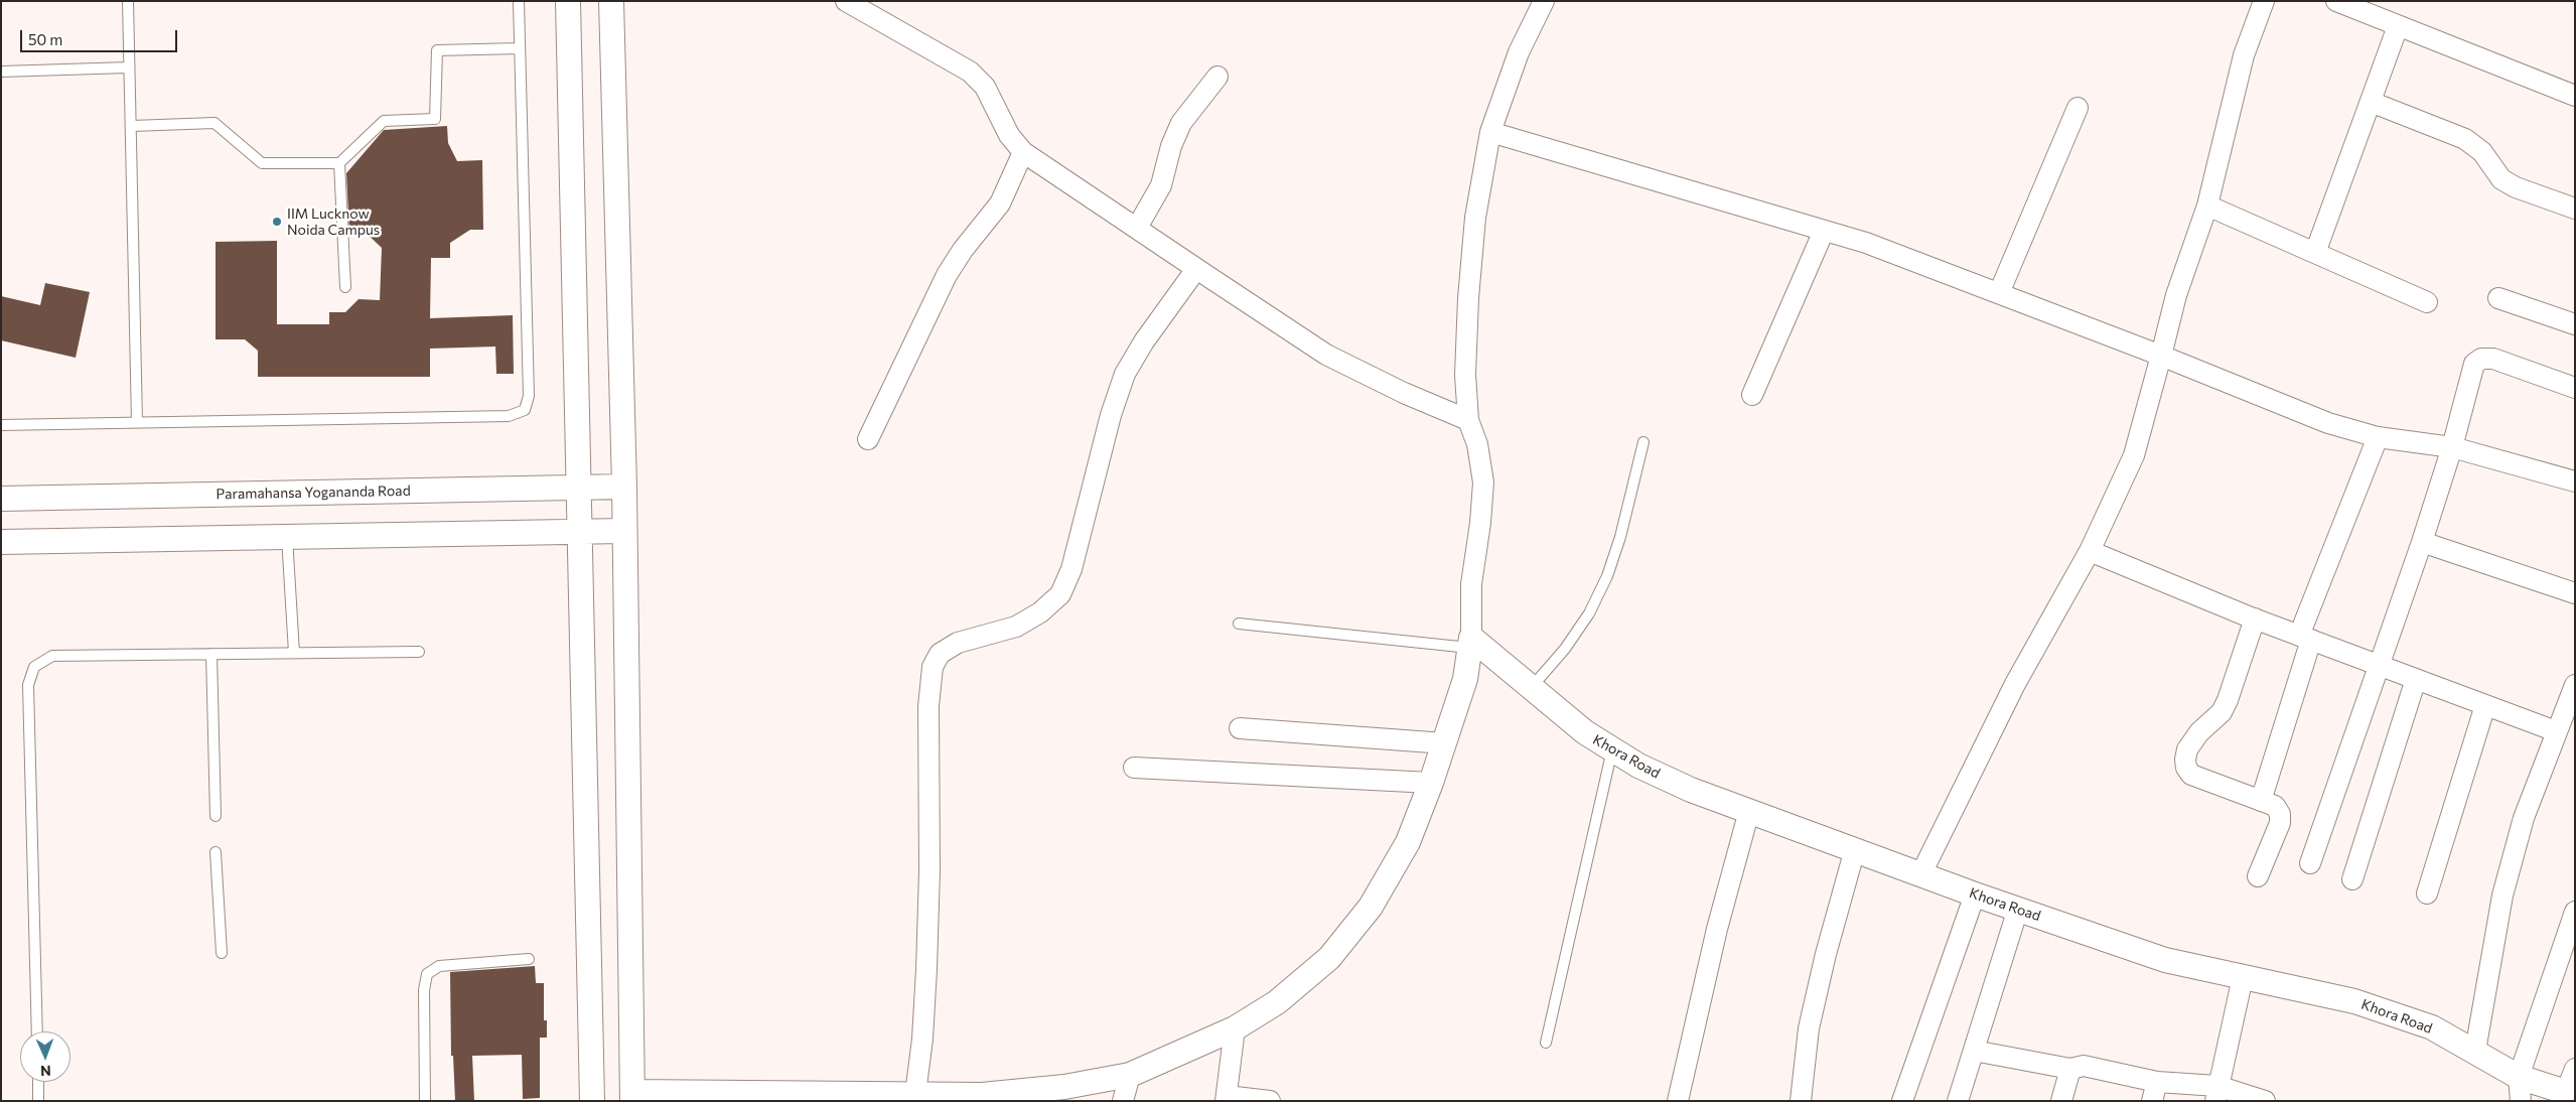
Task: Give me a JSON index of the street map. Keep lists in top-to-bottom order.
{
  "streets": {
    "street": ["Paramahansa Yogananda Road", "Khora Road"]
  },
  "places": ["IIM Lucknow Noida Campus"],
  "scale_bar": "50 m",
  "north": "bottom"
}
